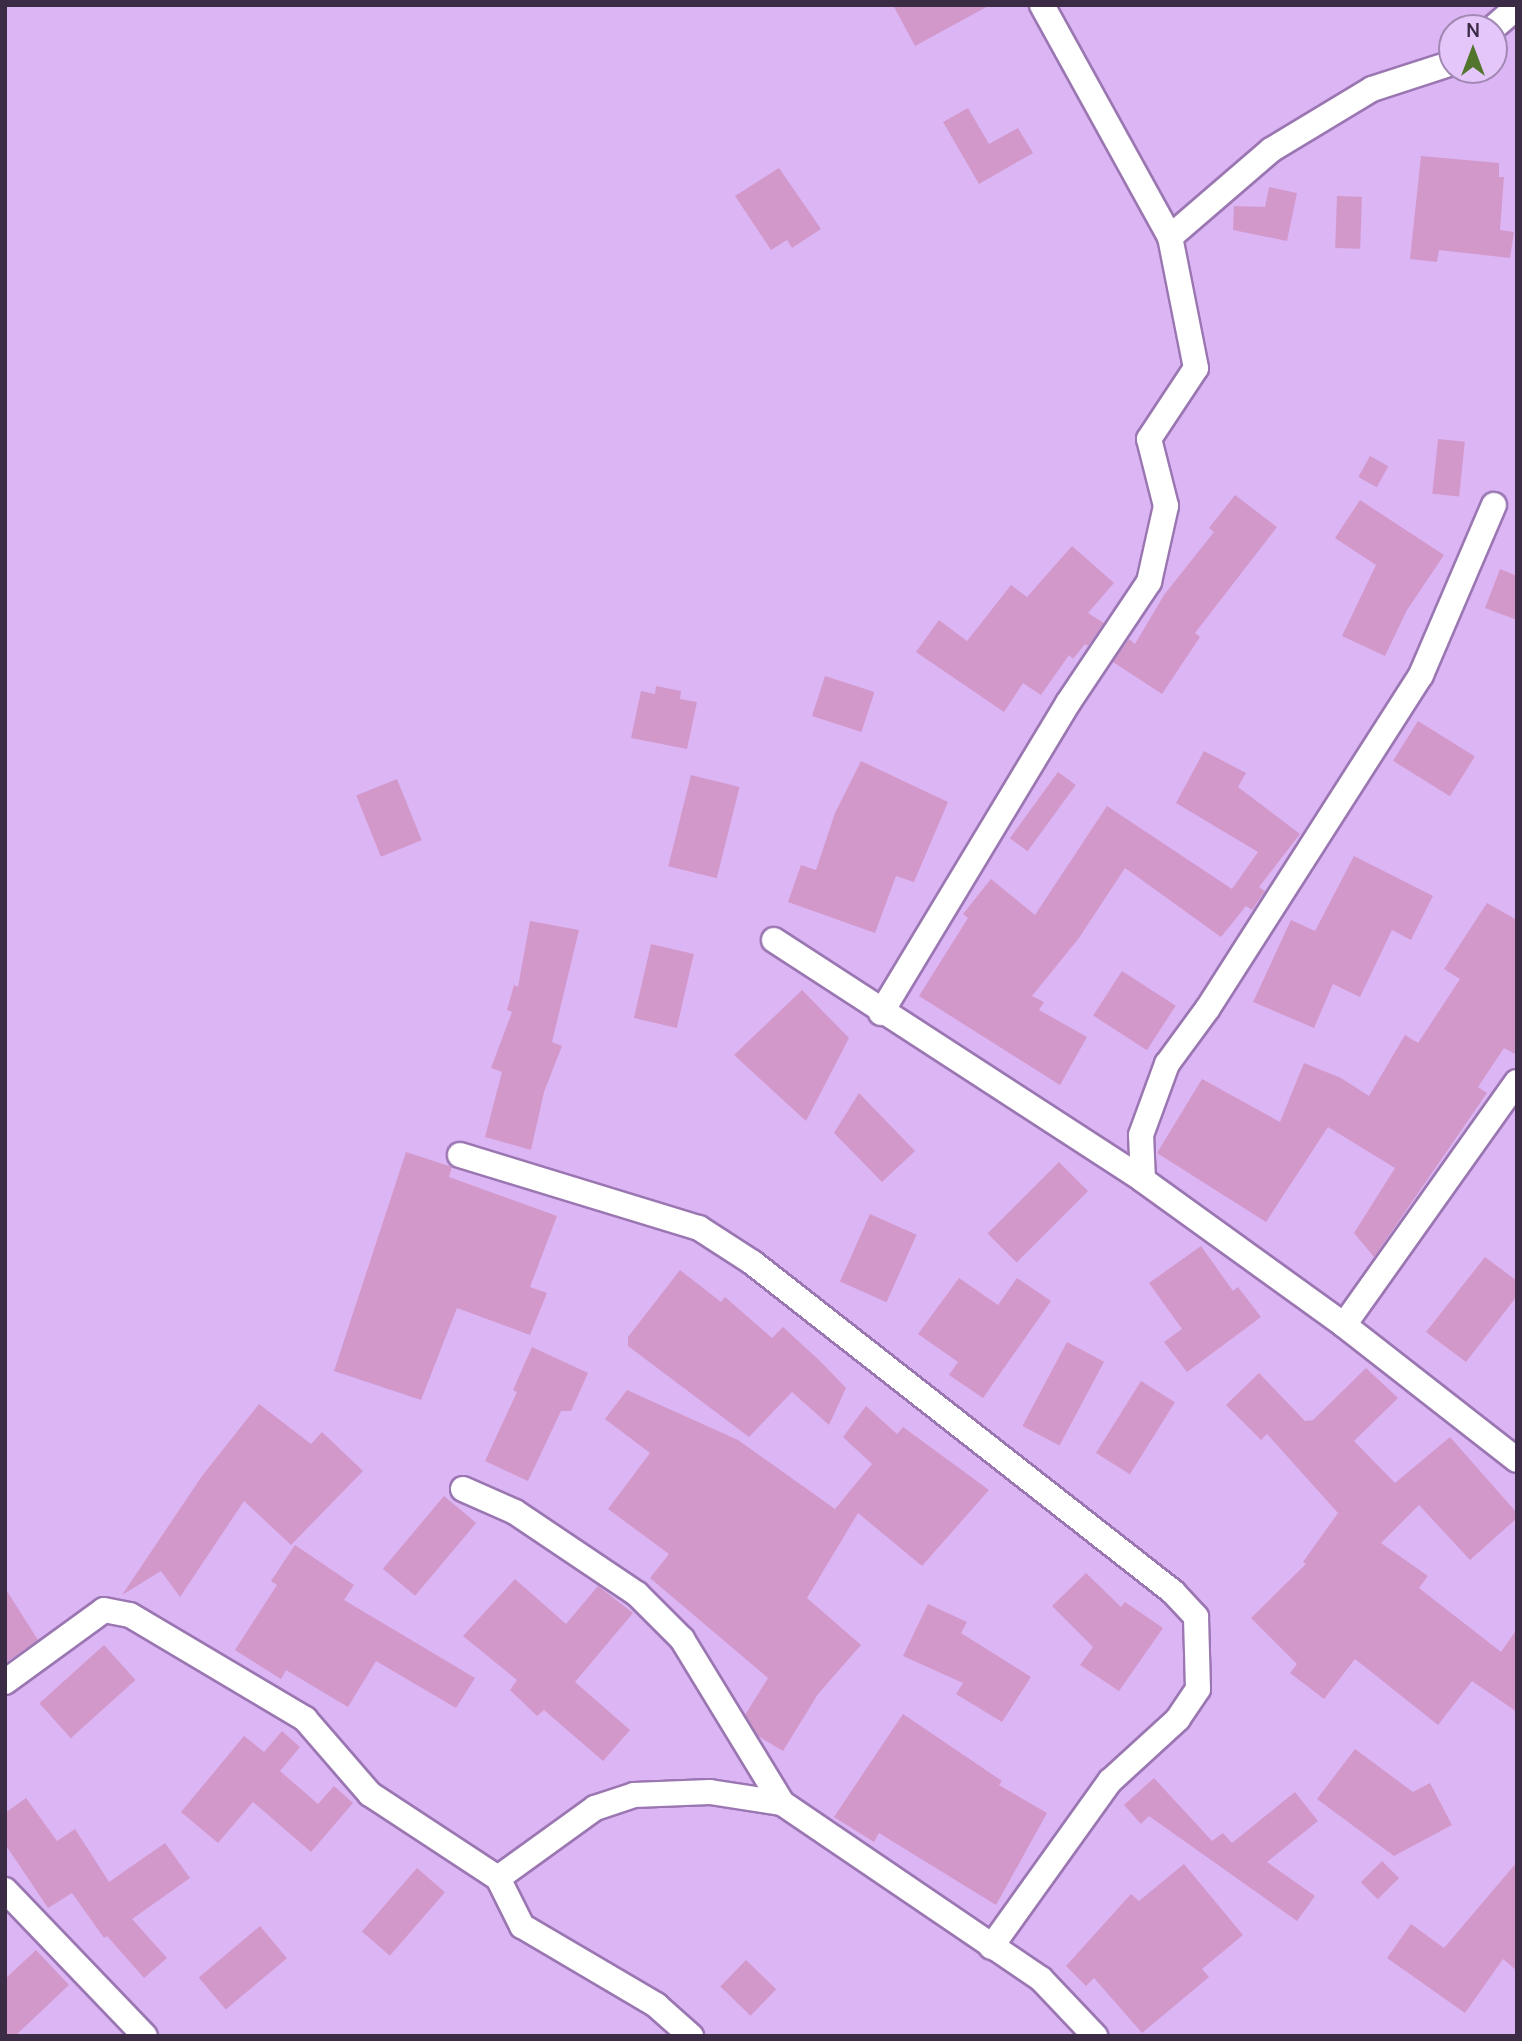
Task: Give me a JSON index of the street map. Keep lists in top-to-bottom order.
{
  "north": "top"
}
